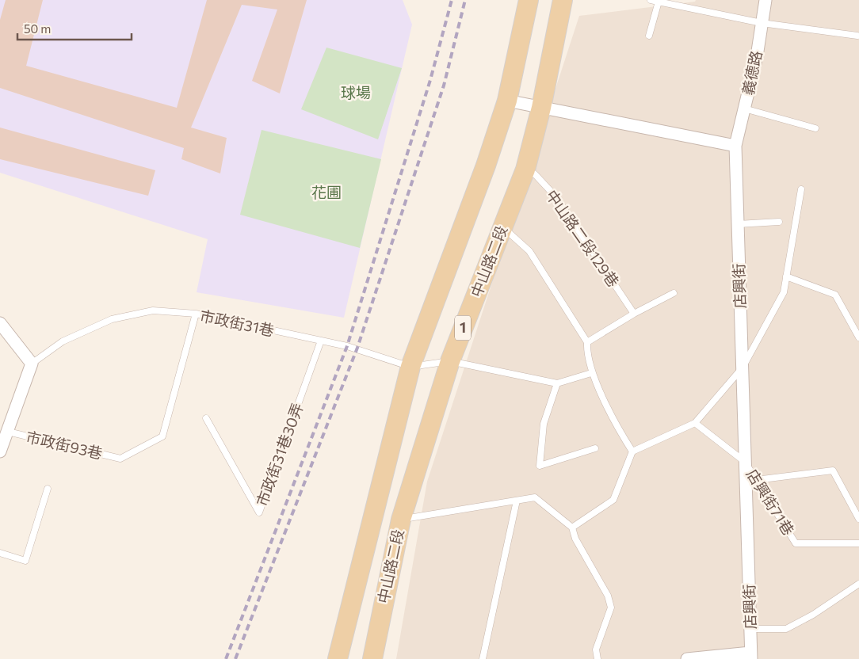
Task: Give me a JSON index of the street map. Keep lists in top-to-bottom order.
{
  "streets": {
    "main road": ["中山路二段", "1"],
    "street": ["義德路", "店興街"],
    "lane": [
      "中山路二段129巷",
      "市政街31巷",
      "市政街93巷",
      "市政街31巷30弄",
      "店興街71巷"
    ]
  },
  "crossings": [
    ["義德路", "店興街"],
    ["中山路二段129巷", "中山路二段"],
    ["中山路二段", "市政街31巷"],
    ["店興街", "店興街71巷"],
    ["市政街31巷", "市政街93巷"],
    ["市政街31巷", "市政街31巷30弄"]
  ],
  "parks": ["球場", "花圃"],
  "scale_bar": "50 m"
}
